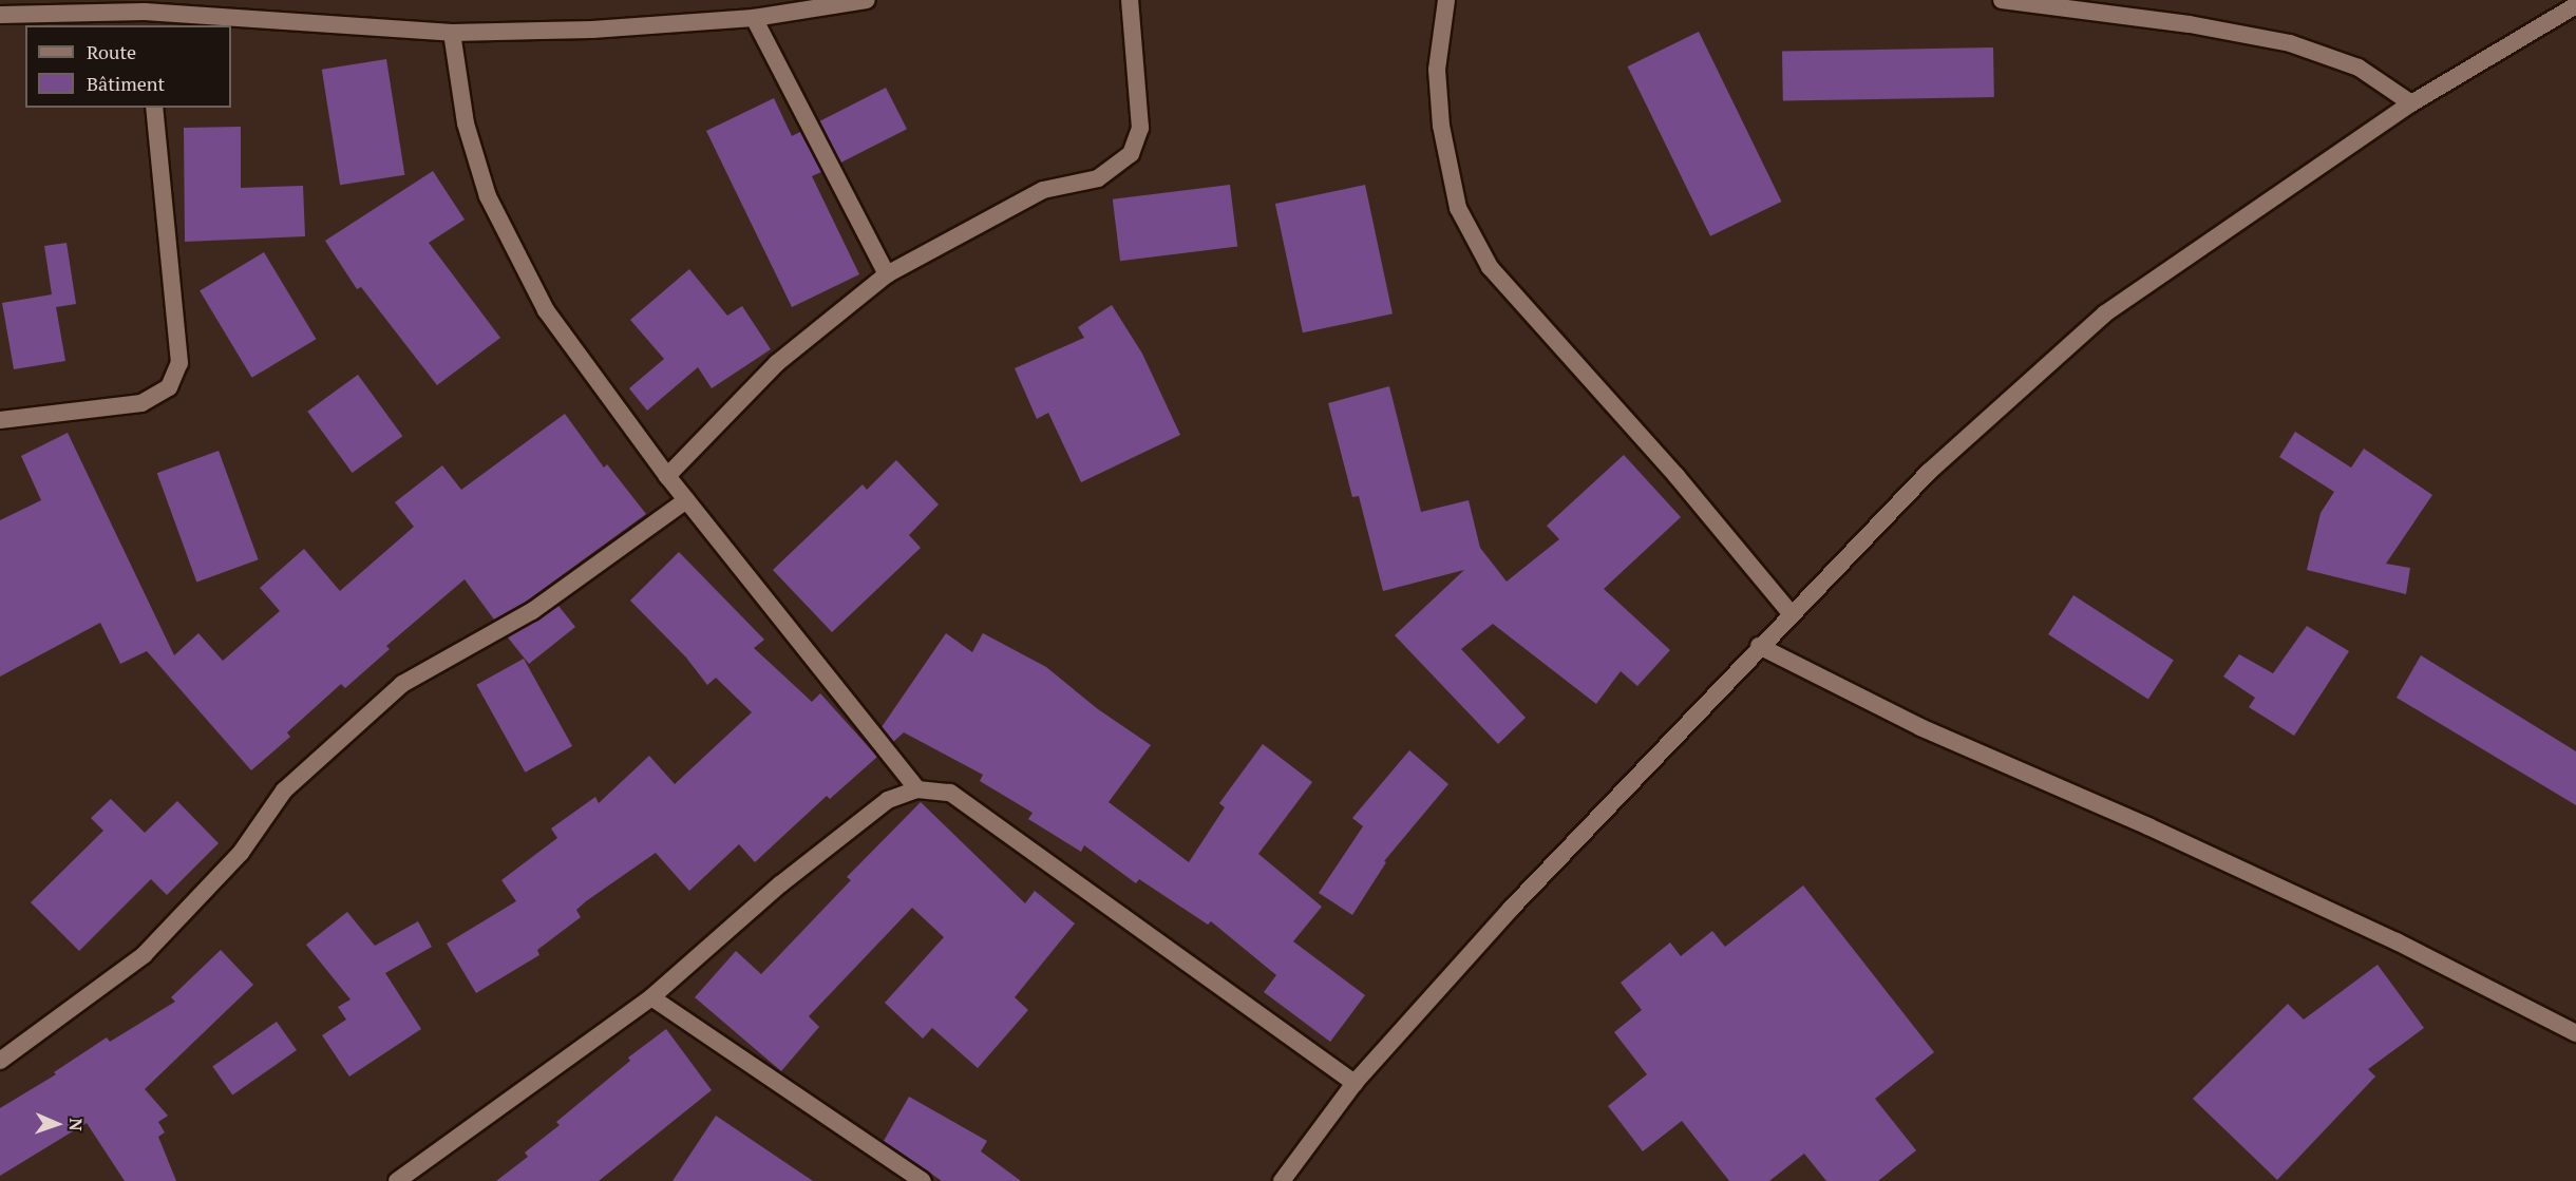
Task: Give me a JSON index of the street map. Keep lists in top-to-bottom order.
{
  "legend": ["Route", "Bâtiment"],
  "north": "right"
}
